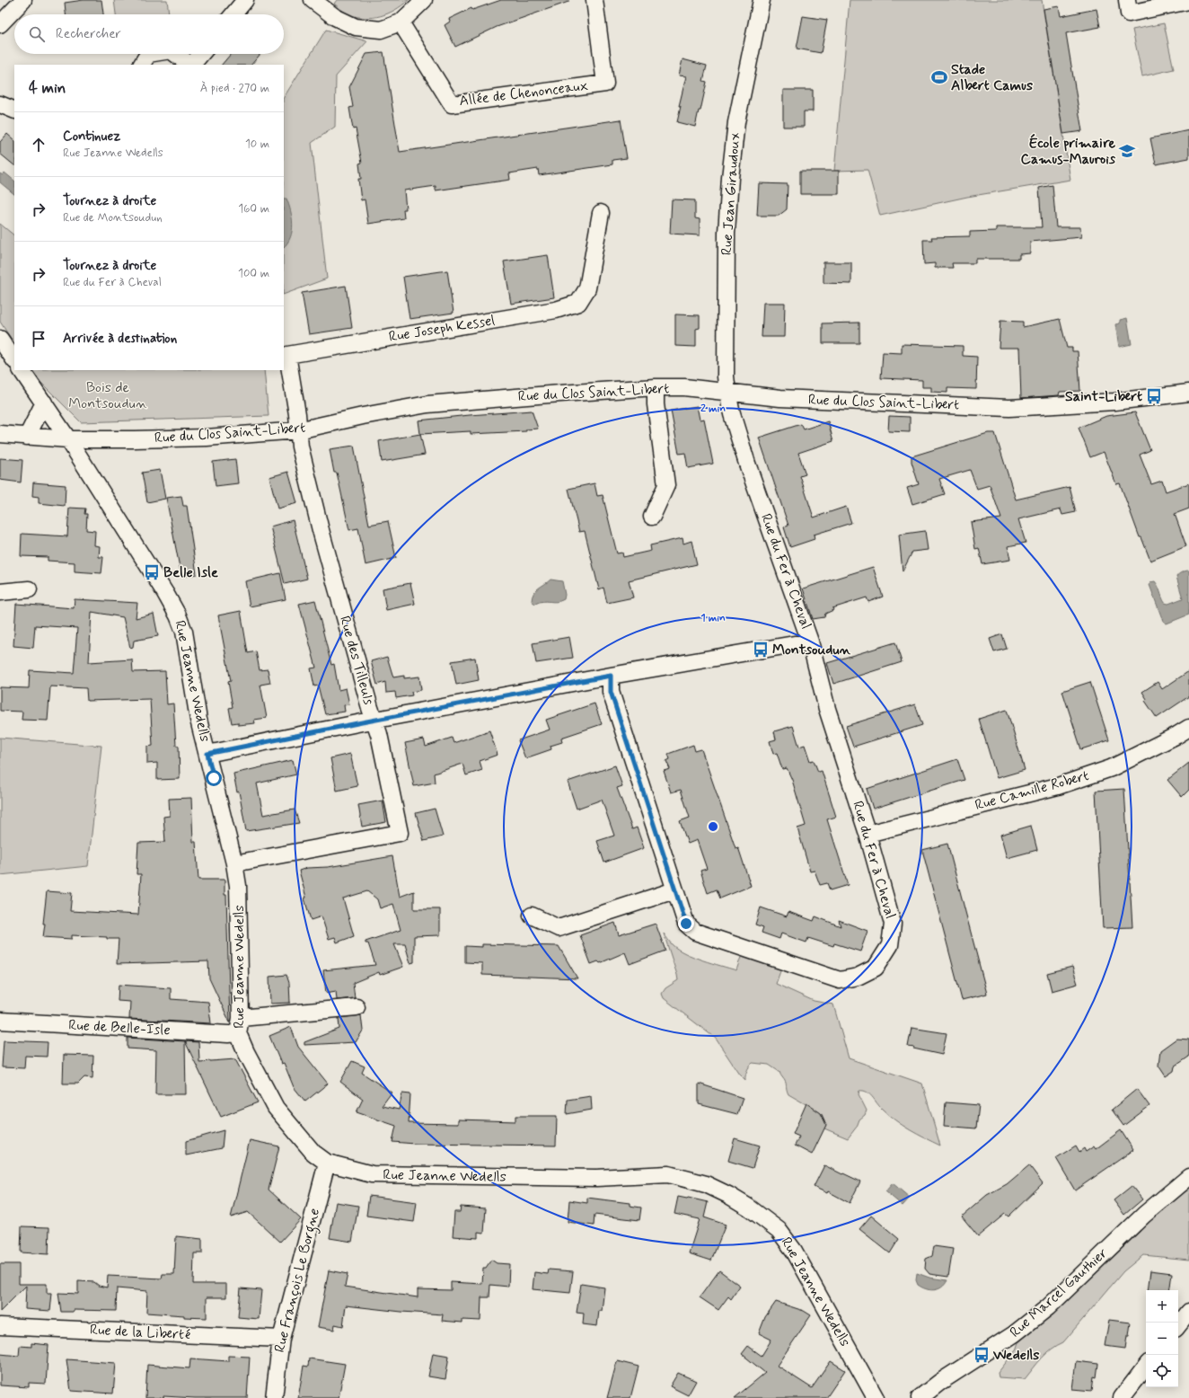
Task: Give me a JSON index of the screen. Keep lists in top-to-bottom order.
{
  "streets": {
    "street": [
      "Allée de Chenonceaux",
      "Rue Jean Giraudoux",
      "Rue Joseph Kessel",
      "Rue du Clos Saint-Libert",
      "Rue du Fer à Cheval",
      "Rue des Tilleuls",
      "Rue Jeanne Wedells",
      "Rue Camille Robert",
      "Rue de Belle-Isle",
      "Rue François Le Borgne",
      "Rue Marcel Gauthier",
      "Rue de la Liberté"
    ]
  },
  "crossings": [
    ["Rue Jean Giraudoux", "Rue du Clos Saint-Libert"],
    ["Rue Jean Giraudoux", "Rue du Fer à Cheval"],
    ["Rue Joseph Kessel", "Rue du Clos Saint-Libert"],
    ["Rue Joseph Kessel", "Rue des Tilleuls"],
    ["Rue du Clos Saint-Libert", "Rue du Fer à Cheval"],
    ["Rue du Clos Saint-Libert", "Rue des Tilleuls"],
    ["Rue du Clos Saint-Libert", "Rue Jeanne Wedells"],
    ["Rue du Fer à Cheval", "Rue Camille Robert"],
    ["Rue des Tilleuls", "Rue Jeanne Wedells"],
    ["Rue Jeanne Wedells", "Rue de Belle-Isle"],
    ["Rue Jeanne Wedells", "Rue François Le Borgne"],
    ["Rue François Le Borgne", "Rue de la Liberté"]
  ],
  "parks": ["Bois de Montsoudun"],
  "places": {
    "sports": ["Stade Albert Camus"],
    "school or university": ["École primaire Camus-Maurois"],
    "bus stop": [
      "Saint-Libert",
      "Belle Isle",
      "Montsoudun",
      "Wedells"
    ]
  },
  "page": {
    "search": "Rechercher",
    "heading": ["4 min", "À pied · 270 m"],
    "list": [
      ["Continuez", "Rue Jeanne Wedells", "10 m"],
      ["Tournez à droite", "Rue de Montsoudun", "160 m"],
      ["Tournez à droite", "Rue du Fer à Cheval", "100 m"],
      "Arrivée à destination"
    ],
    "map_buttons": ["+", "−"]
  },
  "rings": ["2 min", "1 min"]
}
